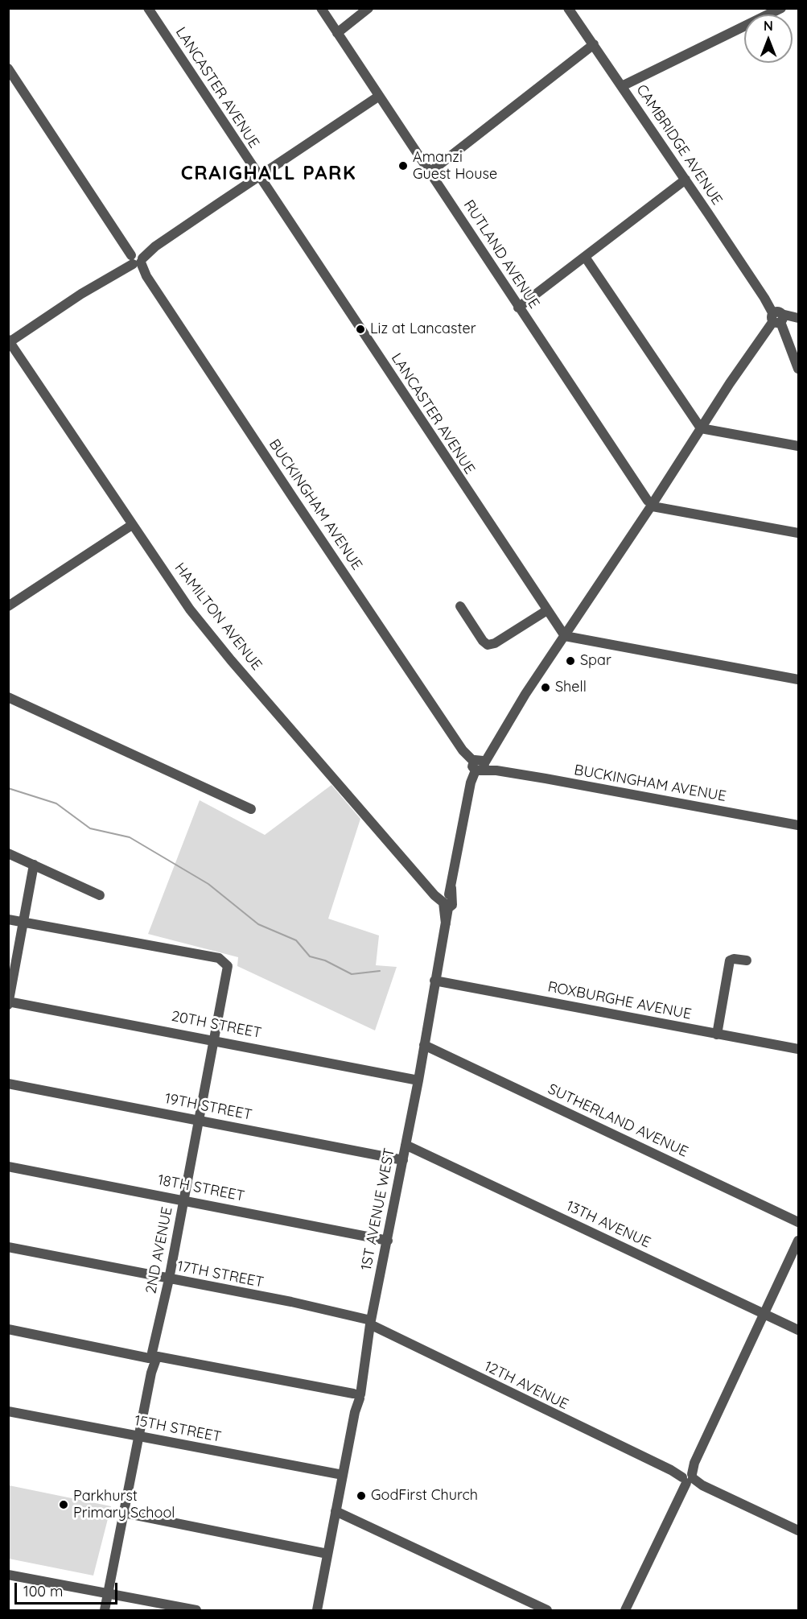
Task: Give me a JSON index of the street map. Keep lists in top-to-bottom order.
{
  "streets": {
    "street": [
      "LANCASTER AVENUE",
      "CAMBRIDGE AVENUE",
      "RUTLAND AVENUE",
      "BUCKINGHAM AVENUE",
      "HAMILTON AVENUE",
      "ROXBURGHE AVENUE",
      "20TH STREET",
      "19TH STREET",
      "SUTHERLAND AVENUE",
      "18TH STREET",
      "1ST AVENUE WEST",
      "13TH AVENUE",
      "2ND AVENUE",
      "17TH STREET",
      "12TH AVENUE",
      "15TH STREET"
    ]
  },
  "crossings": [
    ["LANCASTER AVENUE", "1ST AVENUE WEST"],
    ["RUTLAND AVENUE", "1ST AVENUE WEST"],
    ["BUCKINGHAM AVENUE", "1ST AVENUE WEST"],
    ["HAMILTON AVENUE", "1ST AVENUE WEST"],
    ["ROXBURGHE AVENUE", "1ST AVENUE WEST"],
    ["20TH STREET", "1ST AVENUE WEST"],
    ["20TH STREET", "2ND AVENUE"],
    ["19TH STREET", "1ST AVENUE WEST"],
    ["19TH STREET", "2ND AVENUE"],
    ["SUTHERLAND AVENUE", "1ST AVENUE WEST"],
    ["18TH STREET", "1ST AVENUE WEST"],
    ["18TH STREET", "2ND AVENUE"],
    ["1ST AVENUE WEST", "13TH AVENUE"],
    ["1ST AVENUE WEST", "17TH STREET"],
    ["1ST AVENUE WEST", "12TH AVENUE"],
    ["1ST AVENUE WEST", "15TH STREET"],
    ["2ND AVENUE", "17TH STREET"],
    ["2ND AVENUE", "15TH STREET"],
    ["17TH STREET", "12TH AVENUE"]
  ],
  "districts": ["CRAIGHALL PARK"],
  "places": [
    "Amanzi Guest House",
    "Liz at Lancaster",
    "Spar",
    "Shell",
    "GodFirst Church",
    "Parkhurst Primary School"
  ],
  "scale_bar": "100 m",
  "north": "top"
}
